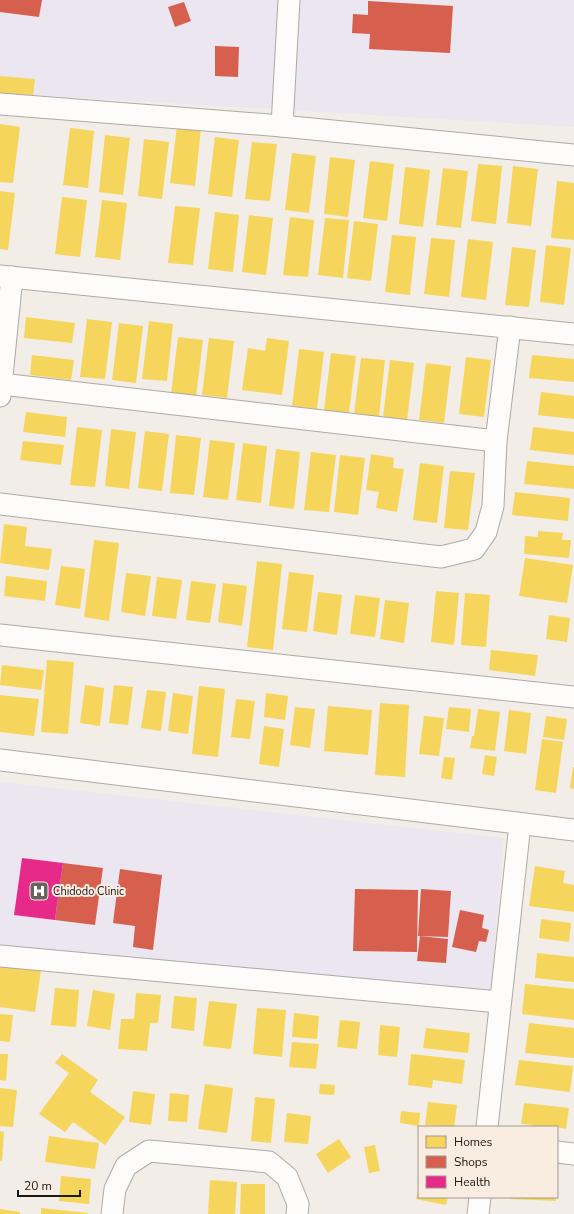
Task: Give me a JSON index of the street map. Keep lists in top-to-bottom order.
{
  "places": {
    "hospital": ["Chidodo Clinic"]
  },
  "legend": ["Homes", "Shops", "Health"],
  "scale_bar": "20 m"
}
